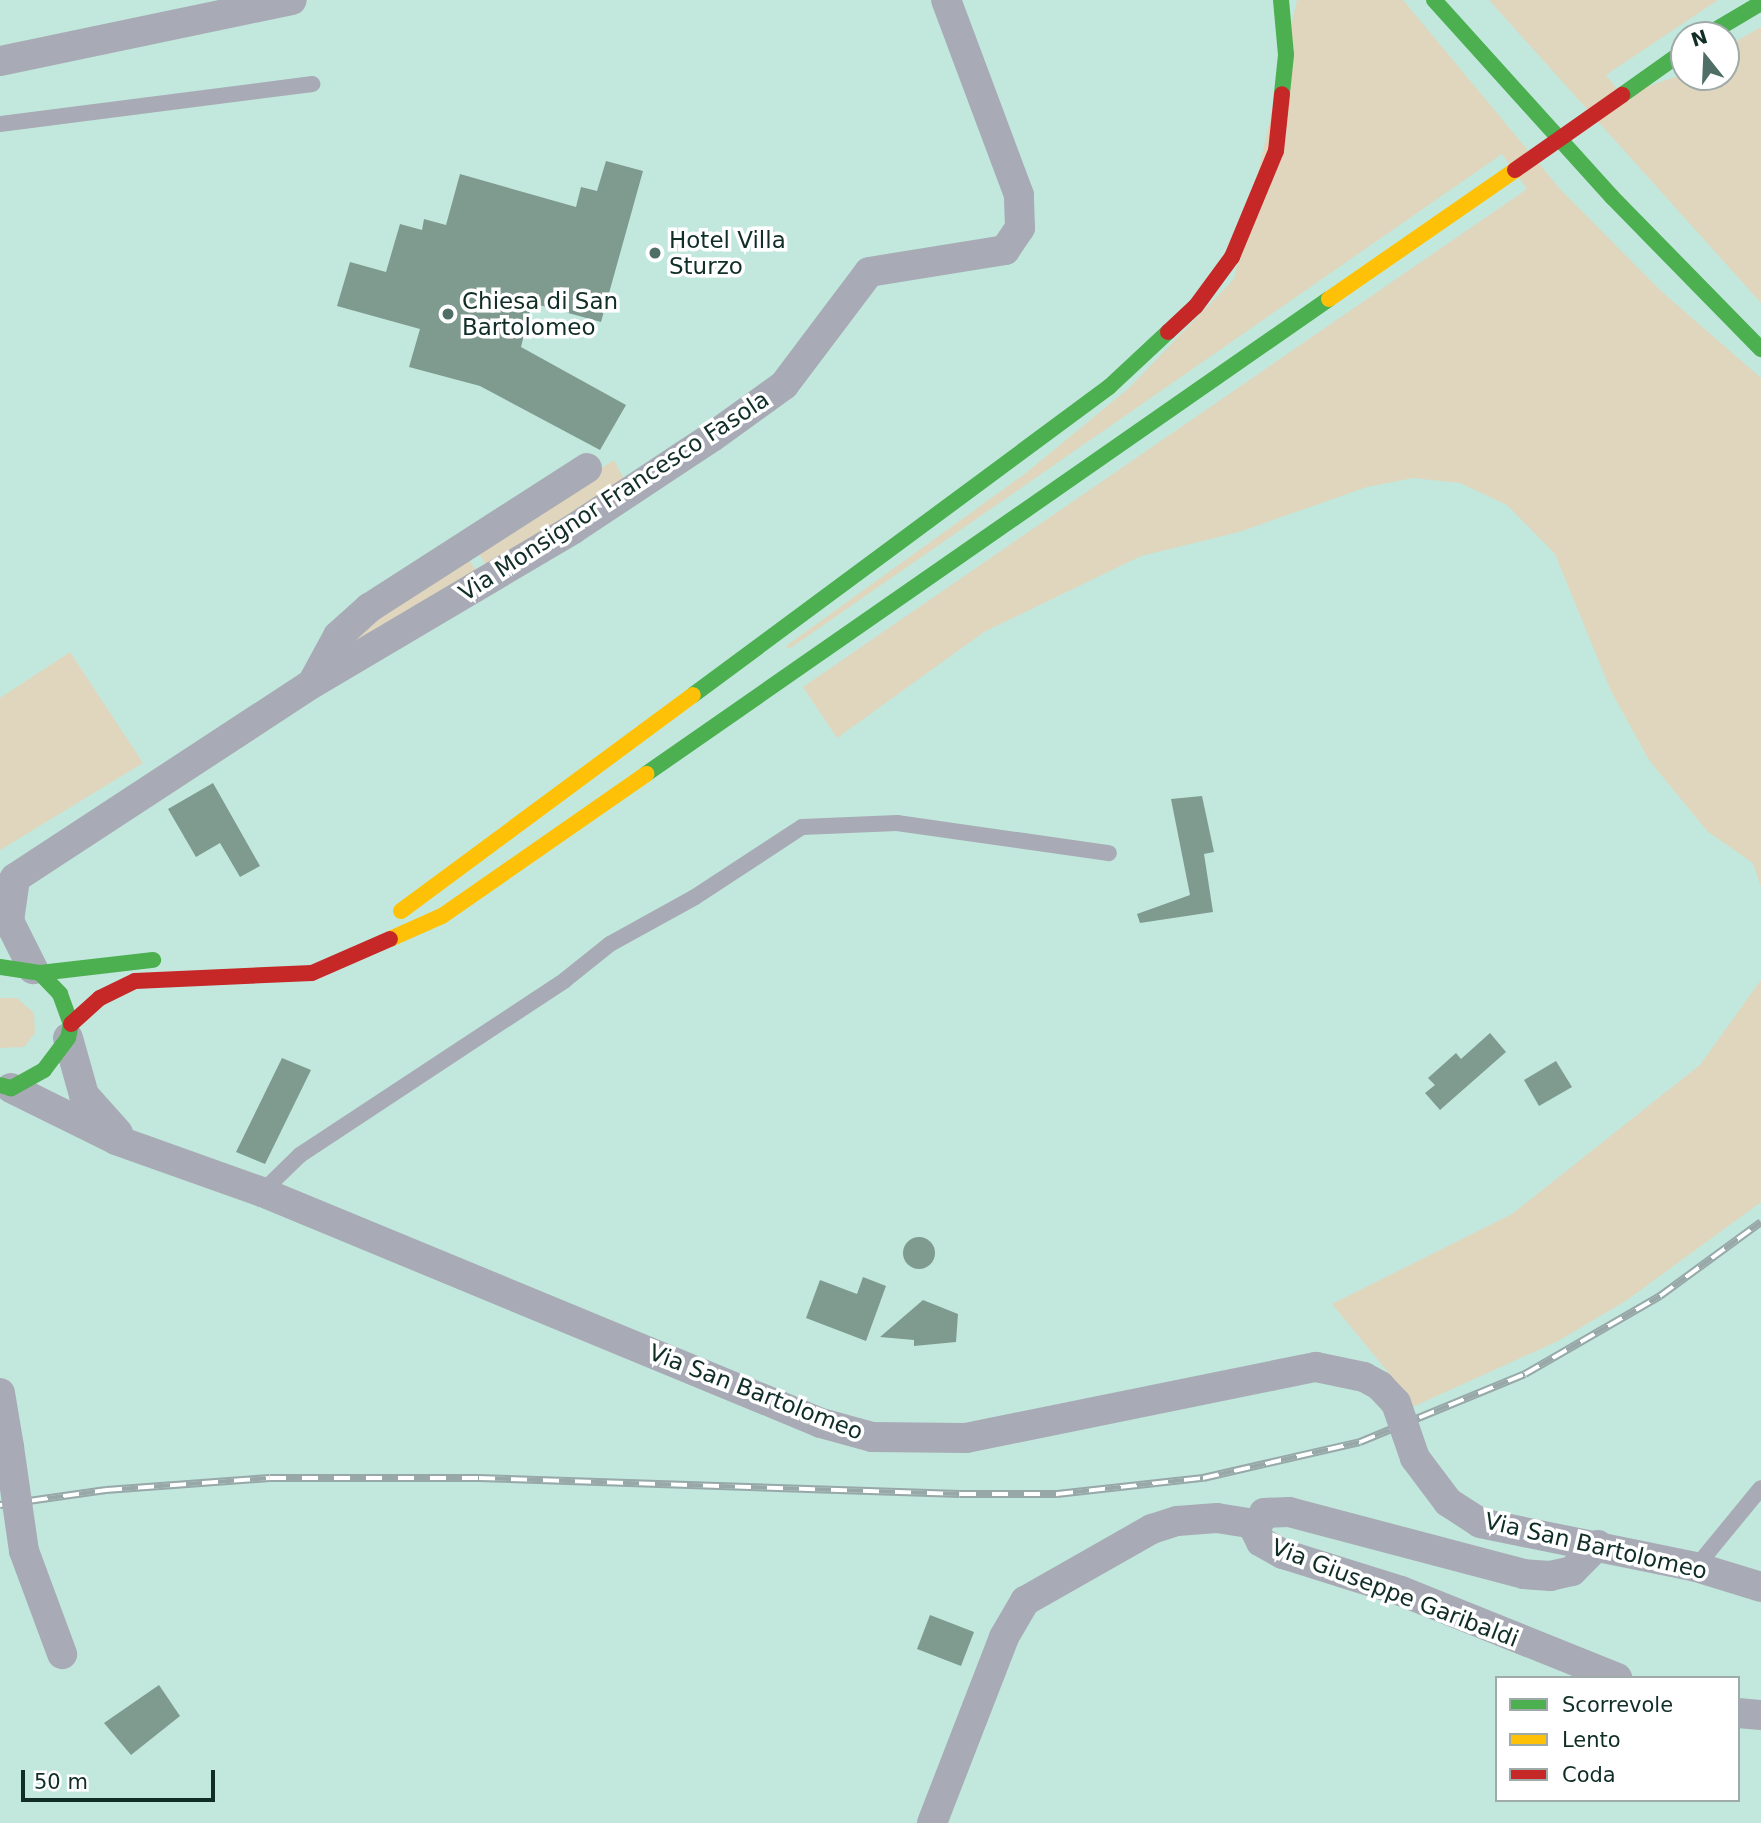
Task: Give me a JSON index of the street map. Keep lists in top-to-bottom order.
{
  "streets": {
    "street": ["Via Monsignor Francesco Fasola", "Via San Bartolomeo", "Via Giuseppe Garibaldi"]
  },
  "crossings": [
    ["Via San Bartolomeo", "Via Giuseppe Garibaldi"]
  ],
  "places": ["Hotel Villa Sturzo", "Chiesa di San Bartolomeo"],
  "legend": ["Scorrevole", "Lento", "Coda"],
  "scale_bar": "50 m",
  "north": "top"
}
